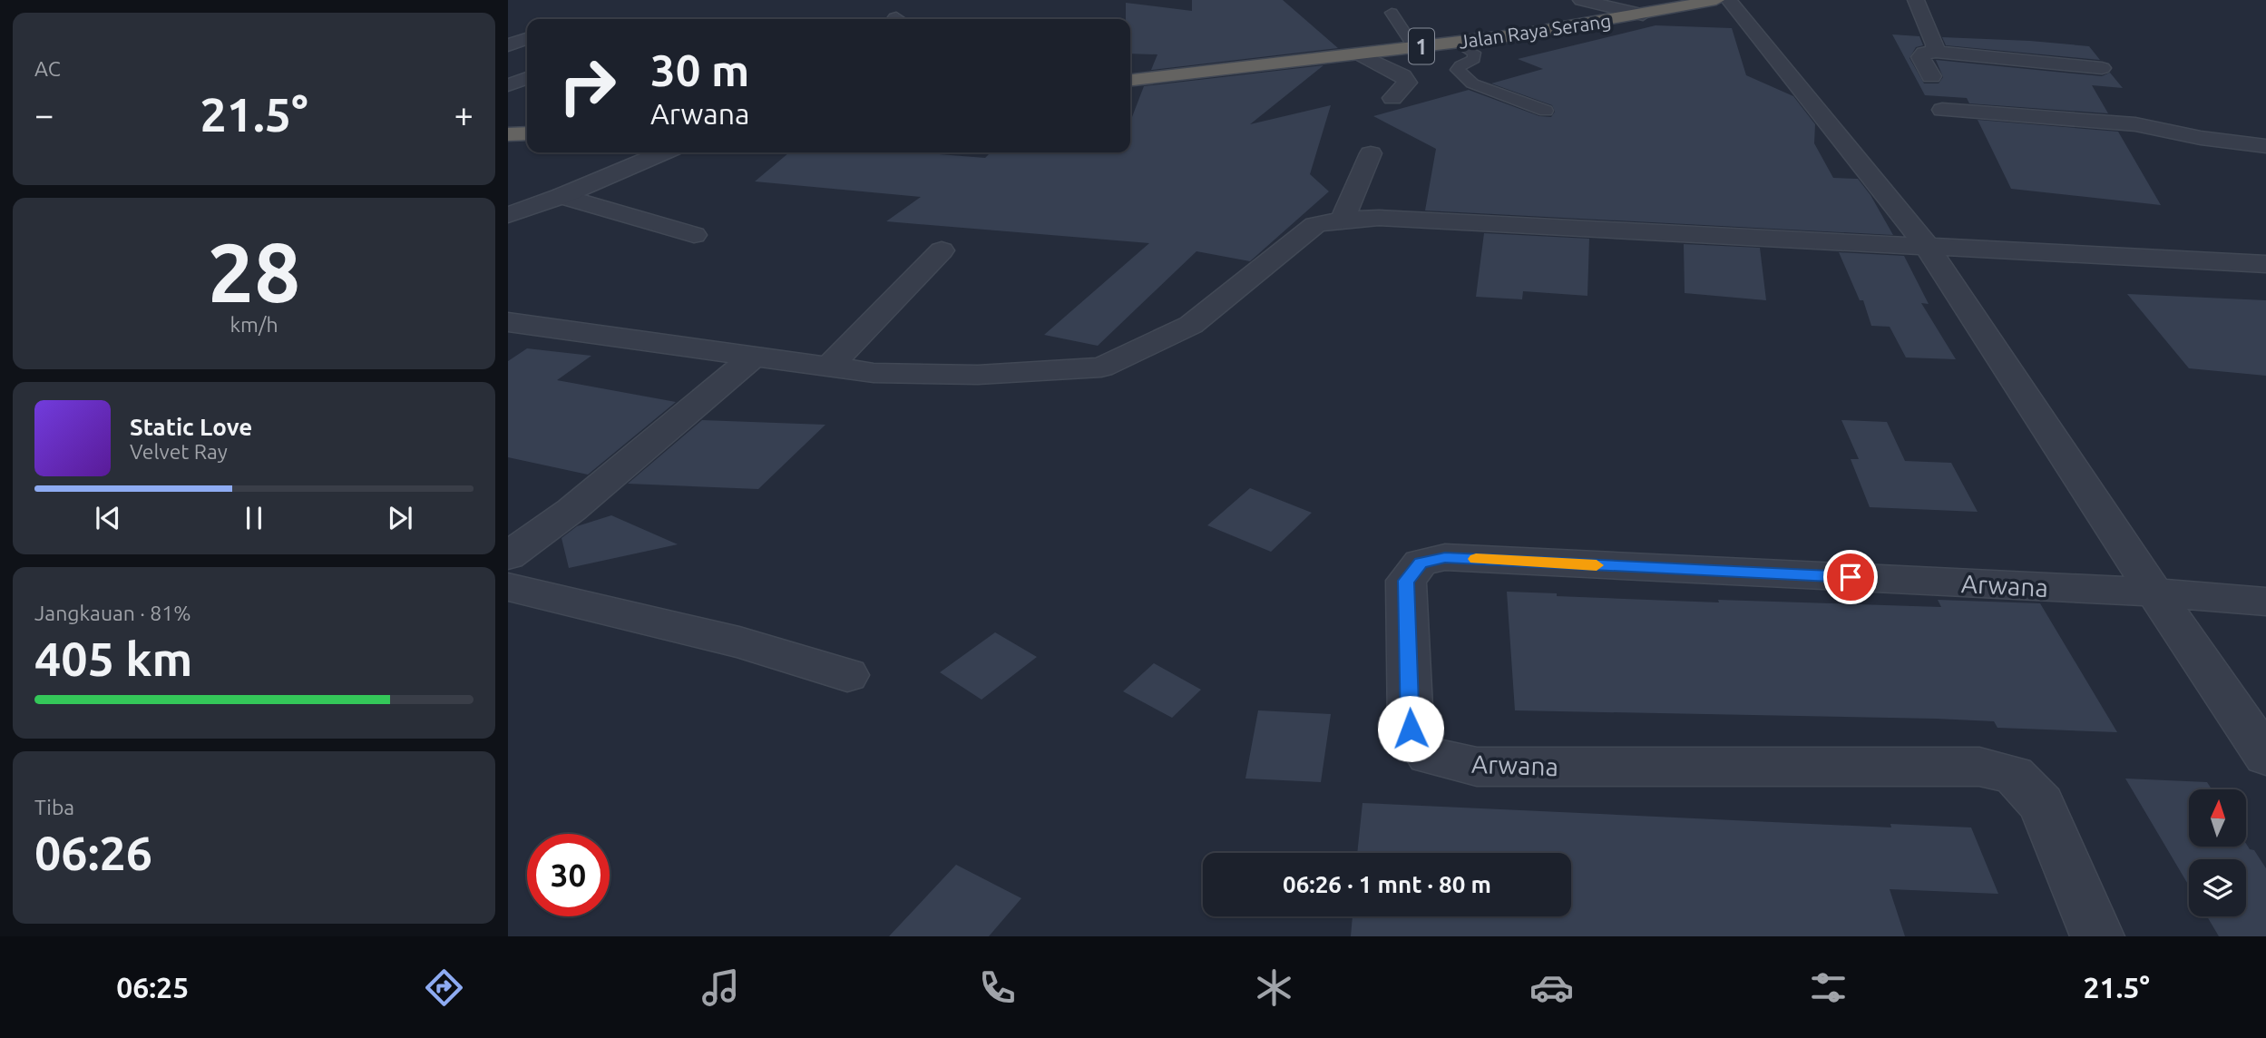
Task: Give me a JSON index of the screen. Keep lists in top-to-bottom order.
{
  "streets": {
    "highway": ["Jalan Raya Serang", "1"],
    "street": ["Arwana"]
  },
  "north": "top",
  "page": {
    "tile": [
      "AC",
      ["28", "km/h"],
      ["Jangkauan · 81%", "405 km"],
      ["Tiba", "06:26"]
    ],
    "turn": ["30 m", "Arwana"],
    "heat": ["−", "21.5°", "+"],
    "song": ["Static Love", "Velvet Ray"],
    "limit": "30",
    "trip": "06:26 · 1 mnt · 80 m",
    "tabs": ["06:25", "21.5°"]
  }
}
